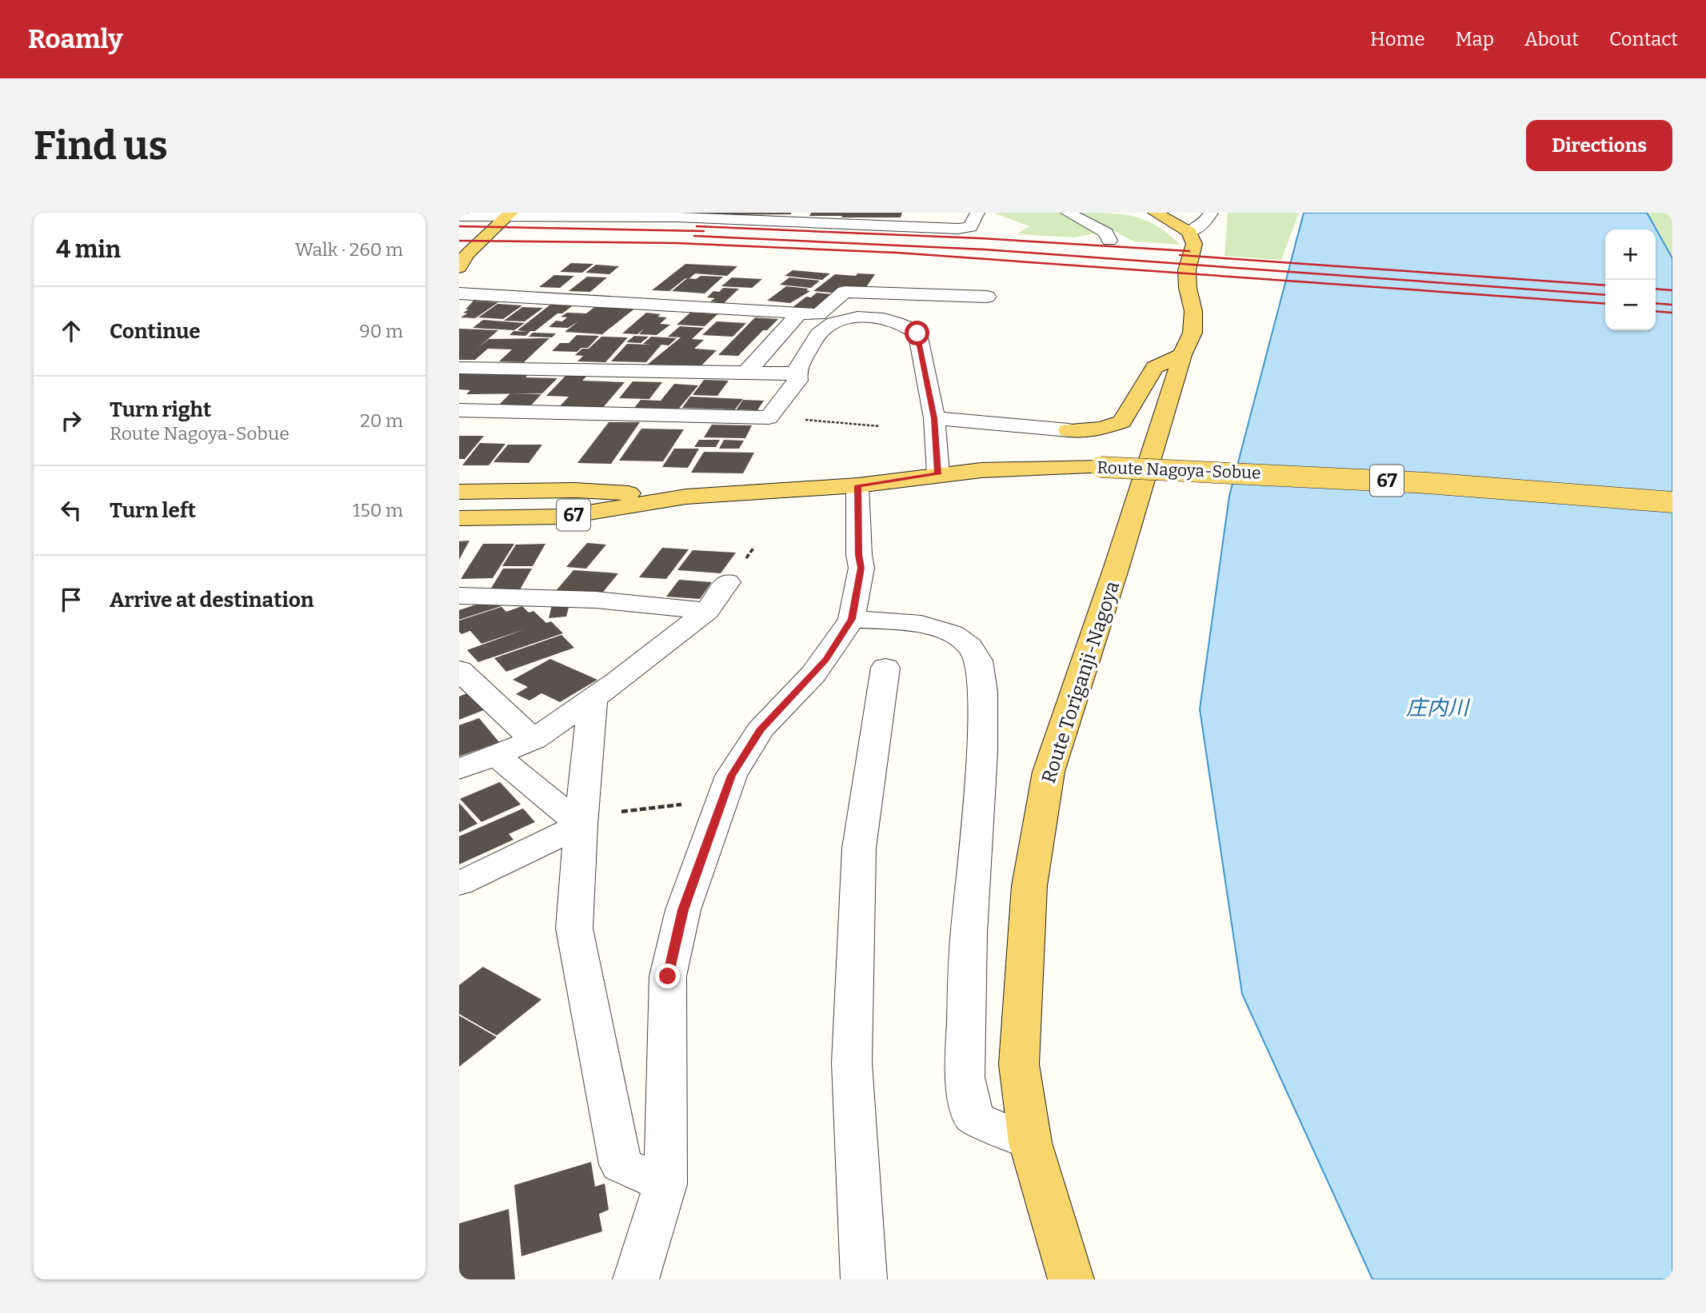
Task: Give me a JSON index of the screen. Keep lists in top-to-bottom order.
{
  "streets": {
    "main road": ["Route Nagoya-Sobue", "67", "Route Toriganji-Nagoya"]
  },
  "water": ["庄内川"],
  "page": {
    "header": "Roamly",
    "nav": [
      "Home",
      "Map",
      "About",
      "Contact"
    ],
    "buttons": "Directions",
    "title": "Find us",
    "heading": ["4 min", "Walk · 260 m"],
    "map_buttons": ["+", "−"],
    "list": [
      ["Continue", "90 m"],
      ["Turn right", "Route Nagoya-Sobue", "20 m"],
      ["Turn left", "150 m"],
      "Arrive at destination"
    ]
  }
}
